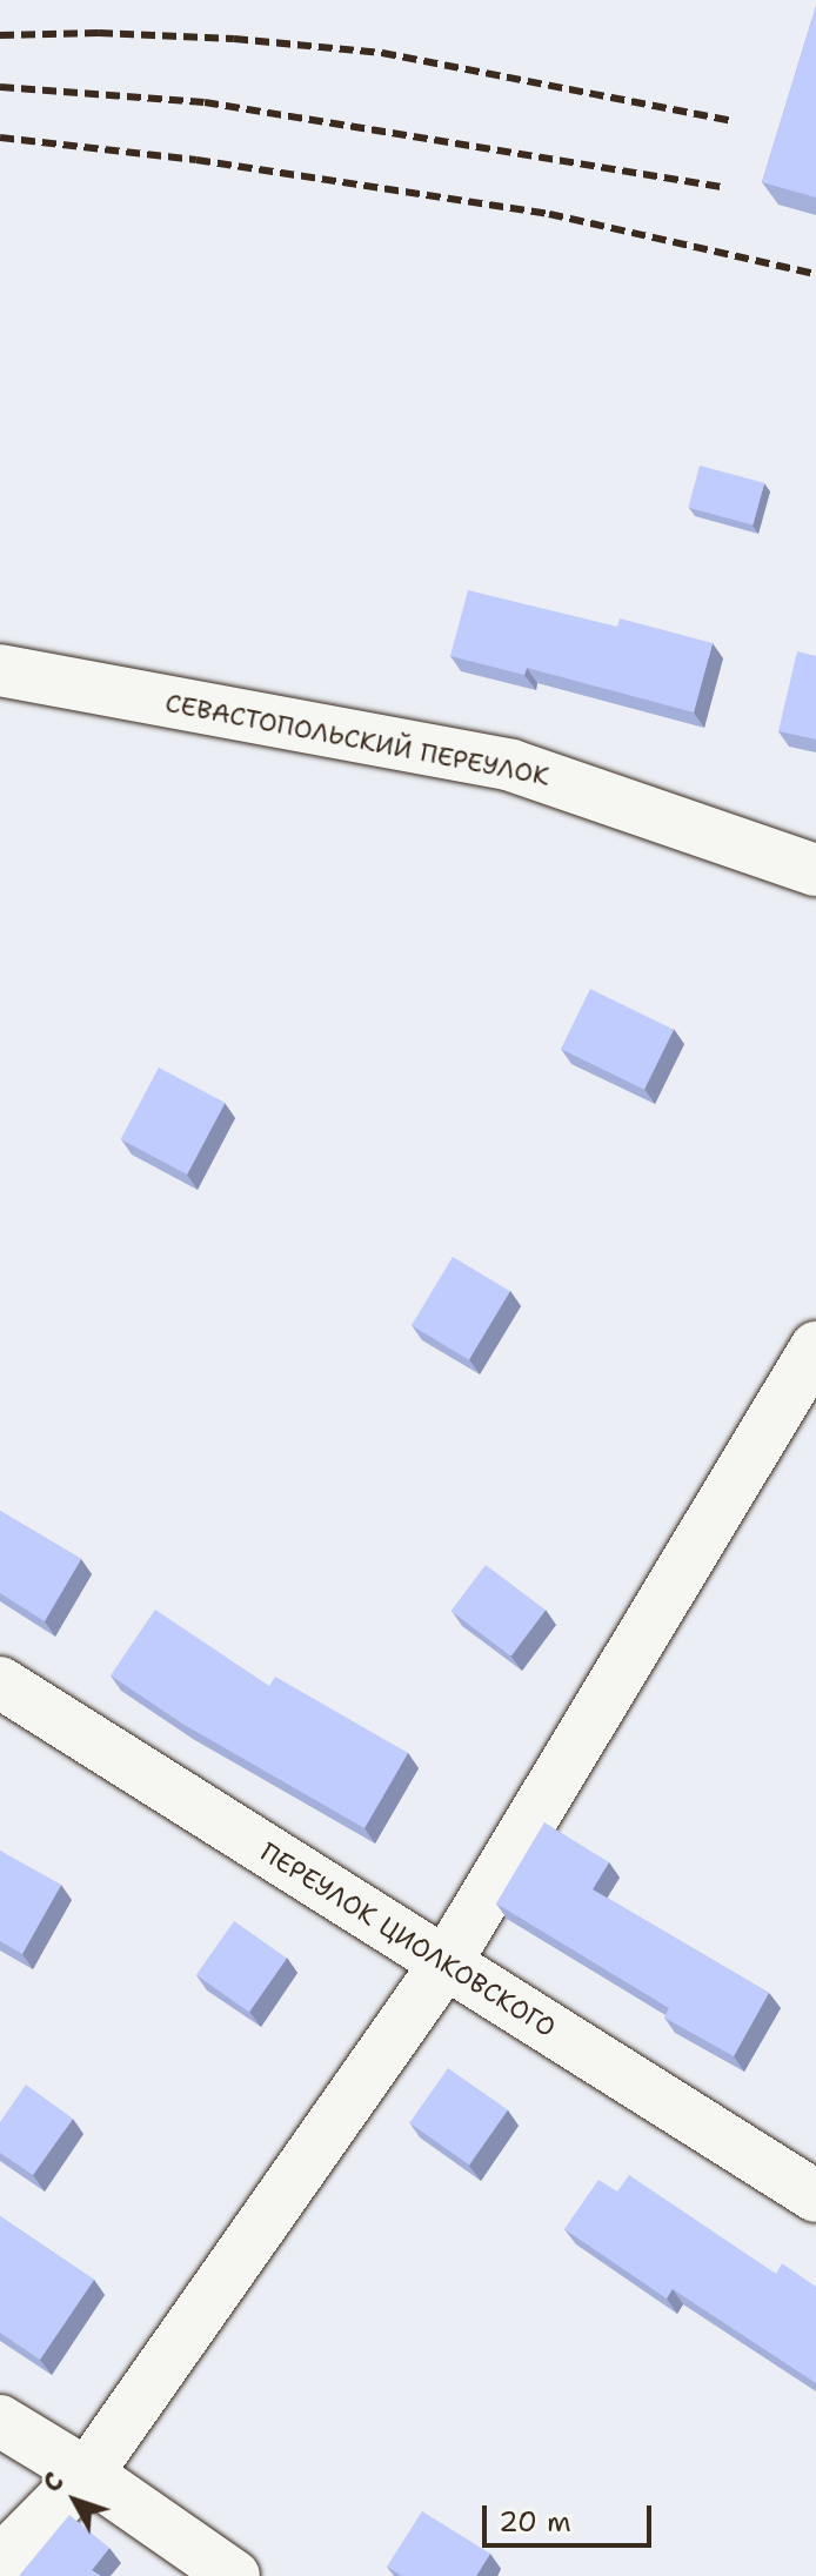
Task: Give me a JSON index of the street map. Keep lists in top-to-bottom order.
{
  "streets": {
    "street": ["СЕВАСТОПОЛЬСКИЙ ПЕРЕУЛОК", "ПЕРЕУЛОК ЦИОЛКОВСКОГО"]
  },
  "scale_bar": "20 m",
  "north": "top left"
}
